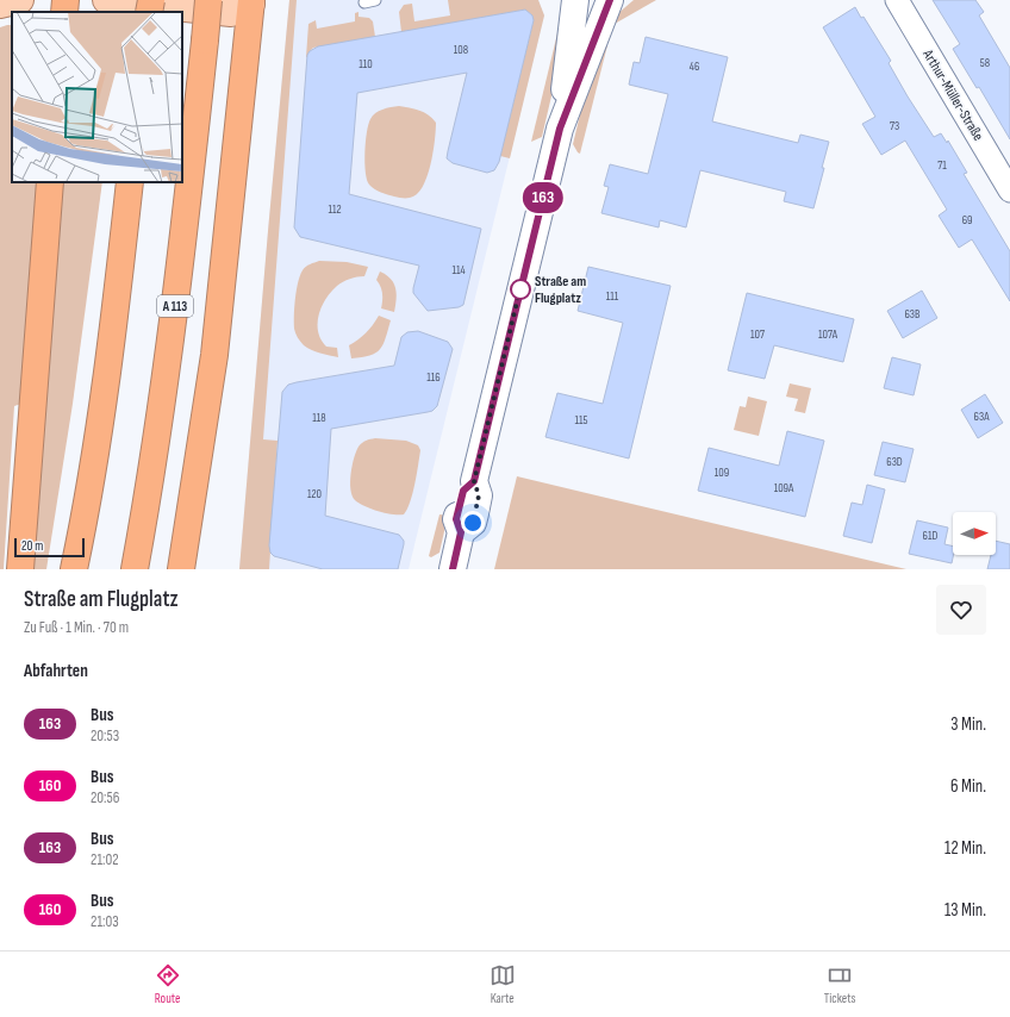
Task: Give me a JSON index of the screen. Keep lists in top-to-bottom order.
{
  "streets": {
    "highway": ["A 113"],
    "street": ["Arthur-Müller-Straße"]
  },
  "places": ["Straße am Flugplatz"],
  "lines": ["bus line 163"],
  "house_numbers": [
    "108",
    "58",
    "110",
    "46",
    "73",
    "71",
    "112",
    "69",
    "114",
    "111",
    "63B",
    "107",
    "107A",
    "116",
    "63A",
    "118",
    "115",
    "63D",
    "109",
    "109A",
    "120",
    "61D"
  ],
  "scale_bar": "20 m",
  "north": "right",
  "page": {
    "on_map": "163",
    "scale": "20 m",
    "heading": [
      ["Straße am Flugplatz", "Zu Fuß · 1 Min. · 70 m"],
      "Abfahrten"
    ],
    "list": [
      {
        "mark": "163",
        "name": "Bus",
        "note": "20:53",
        "value": "3 Min."
      },
      {
        "mark": "160",
        "name": "Bus",
        "note": "20:56",
        "value": "6 Min."
      },
      {
        "mark": "163",
        "name": "Bus",
        "note": "21:02",
        "value": "12 Min."
      },
      {
        "mark": "160",
        "name": "Bus",
        "note": "21:03",
        "value": "13 Min."
      }
    ],
    "tabs": ["Route", "Karte", "Tickets"]
  }
}
